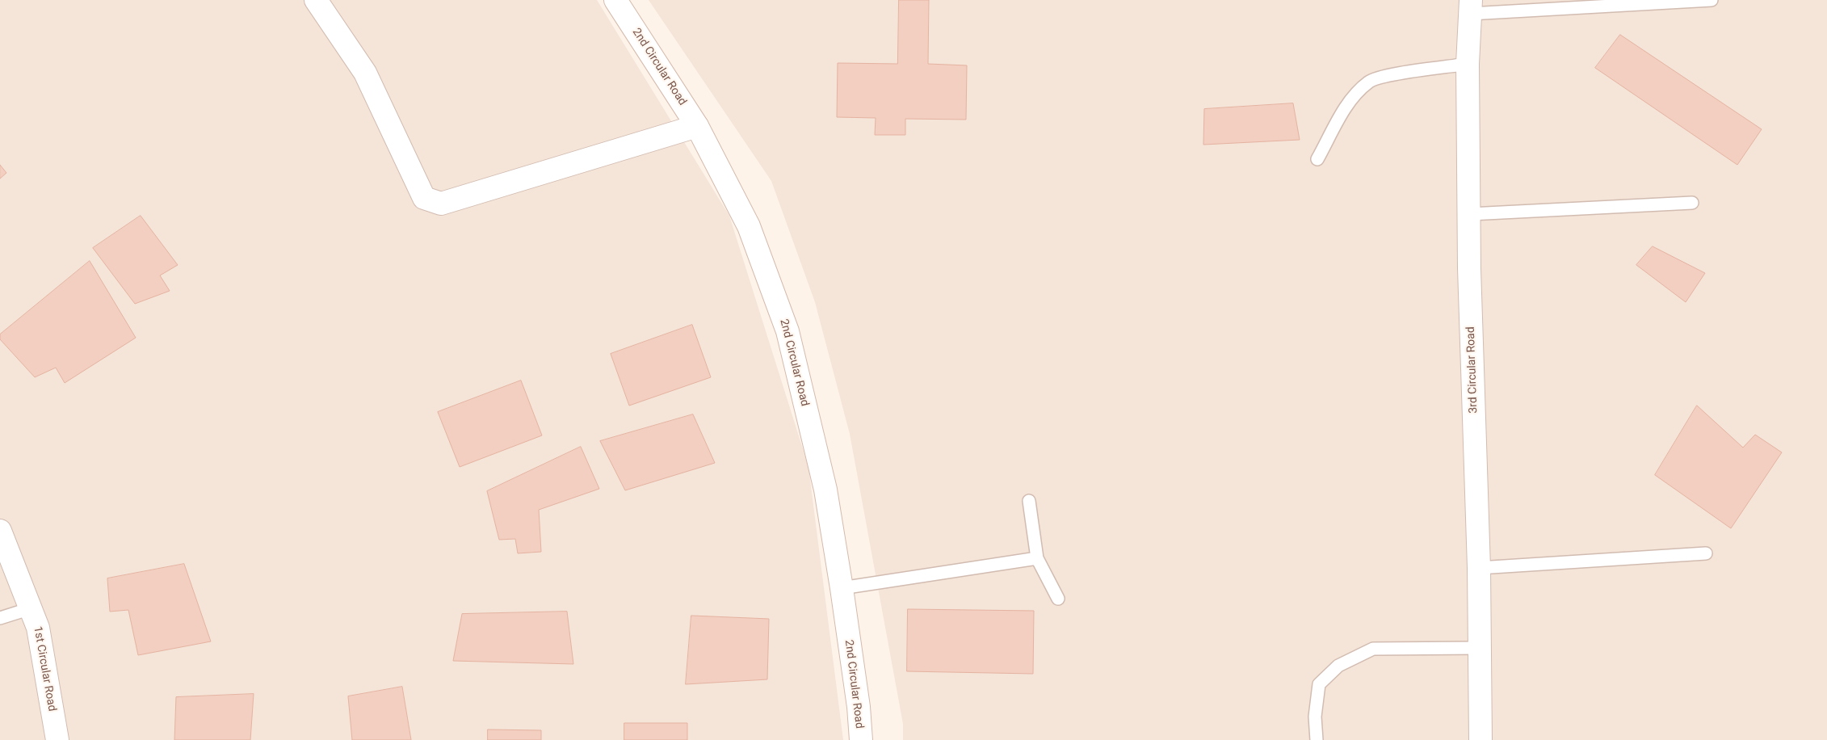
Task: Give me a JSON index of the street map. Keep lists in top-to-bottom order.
{
  "streets": {
    "street": ["2nd Circular Road", "3rd Circular Road", "1st Circular Road"]
  }
}
